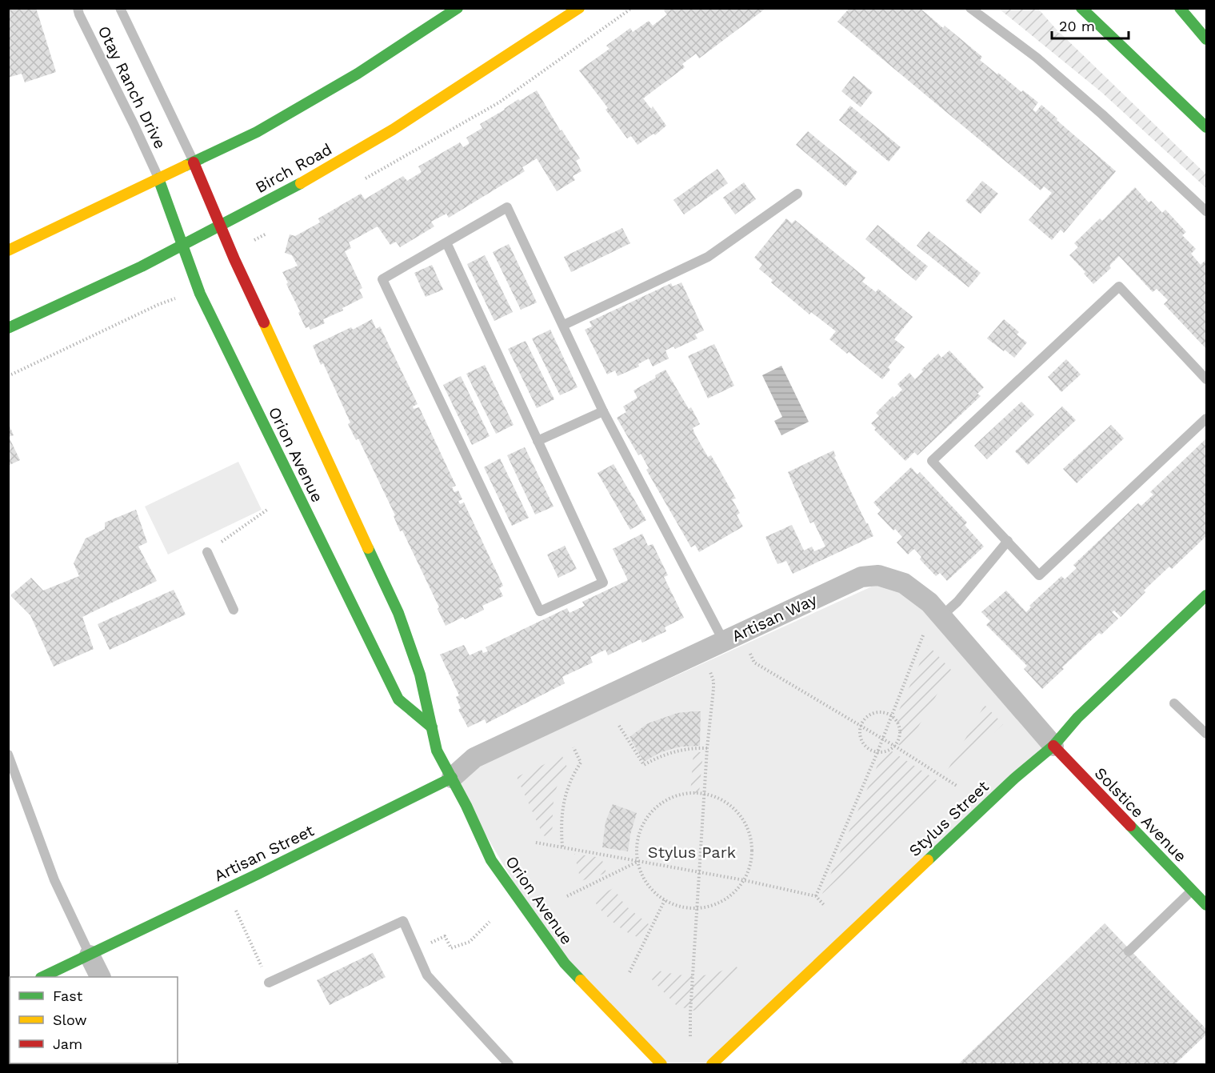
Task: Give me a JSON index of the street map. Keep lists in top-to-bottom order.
{
  "streets": {
    "street": [
      "Birch Road",
      "Orion Avenue",
      "Artisan Way",
      "Solstice Avenue",
      "Stylus Street",
      "Artisan Street"
    ],
    "lane": ["Otay Ranch Drive"]
  },
  "crossings": [
    ["Otay Ranch Drive", "Orion Avenue"],
    ["Birch Road", "Orion Avenue"],
    ["Orion Avenue", "Artisan Way"],
    ["Orion Avenue", "Artisan Street"],
    ["Artisan Way", "Solstice Avenue"],
    ["Artisan Way", "Stylus Street"],
    ["Artisan Way", "Artisan Street"],
    ["Solstice Avenue", "Stylus Street"]
  ],
  "parks": ["Stylus Park"],
  "legend": ["Fast", "Slow", "Jam"],
  "scale_bar": "20 m"
}
